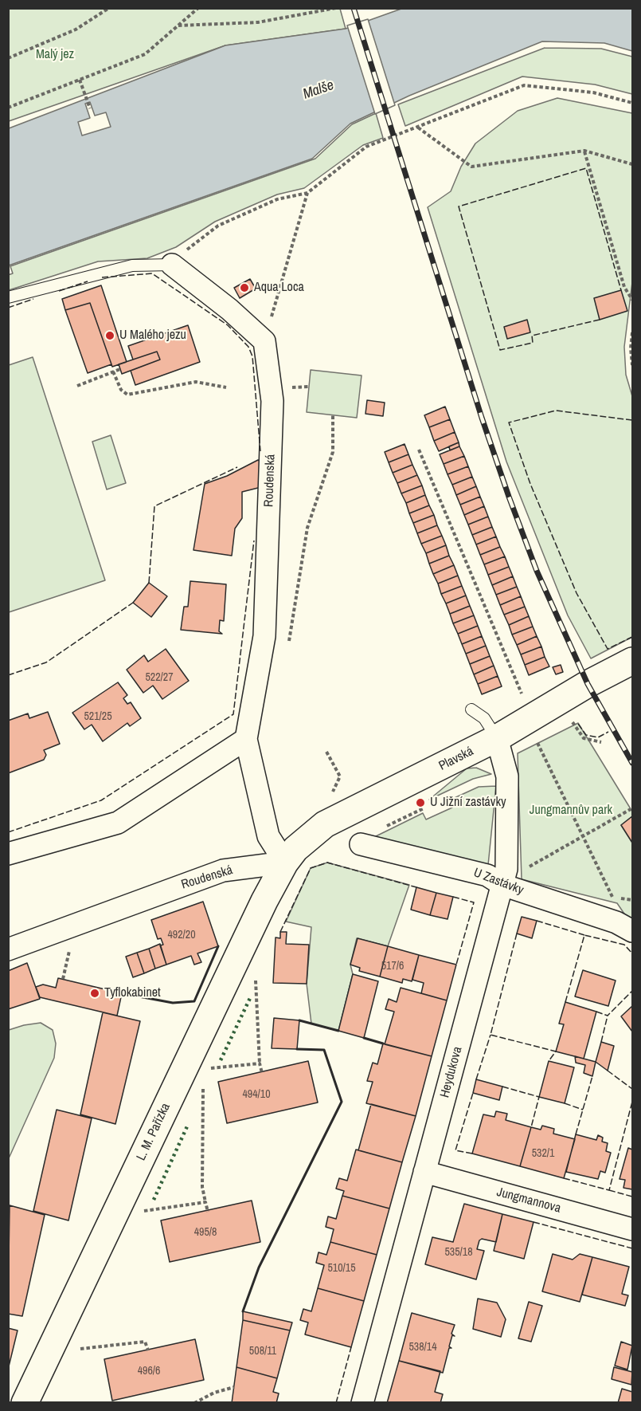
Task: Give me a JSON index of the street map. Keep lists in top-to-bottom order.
{
  "streets": {
    "street": [
      "Roudenská",
      "Plavská",
      "U Zastávky",
      "Heydukova",
      "L. M. Pařízka",
      "Jungmannova"
    ]
  },
  "crossings": [
    ["Roudenská", "Plavská"],
    ["Roudenská", "L. M. Pařízka"],
    ["Plavská", "Heydukova"],
    ["Plavská", "L. M. Pařízka"],
    ["U Zastávky", "Heydukova"],
    ["Heydukova", "Jungmannova"]
  ],
  "water": ["Malše"],
  "parks": ["Malý jez", "Jungmannův park"],
  "places": [
    "Aqua Loca",
    "U Malého jezu",
    "U Jižní zastávky",
    "Tyflokabinet"
  ],
  "house_numbers": [
    "522/27",
    "521/25",
    "492/20",
    "517/6",
    "494/10",
    "532/1",
    "495/8",
    "535/18",
    "510/15",
    "538/14",
    "508/11",
    "496/6"
  ]
}
